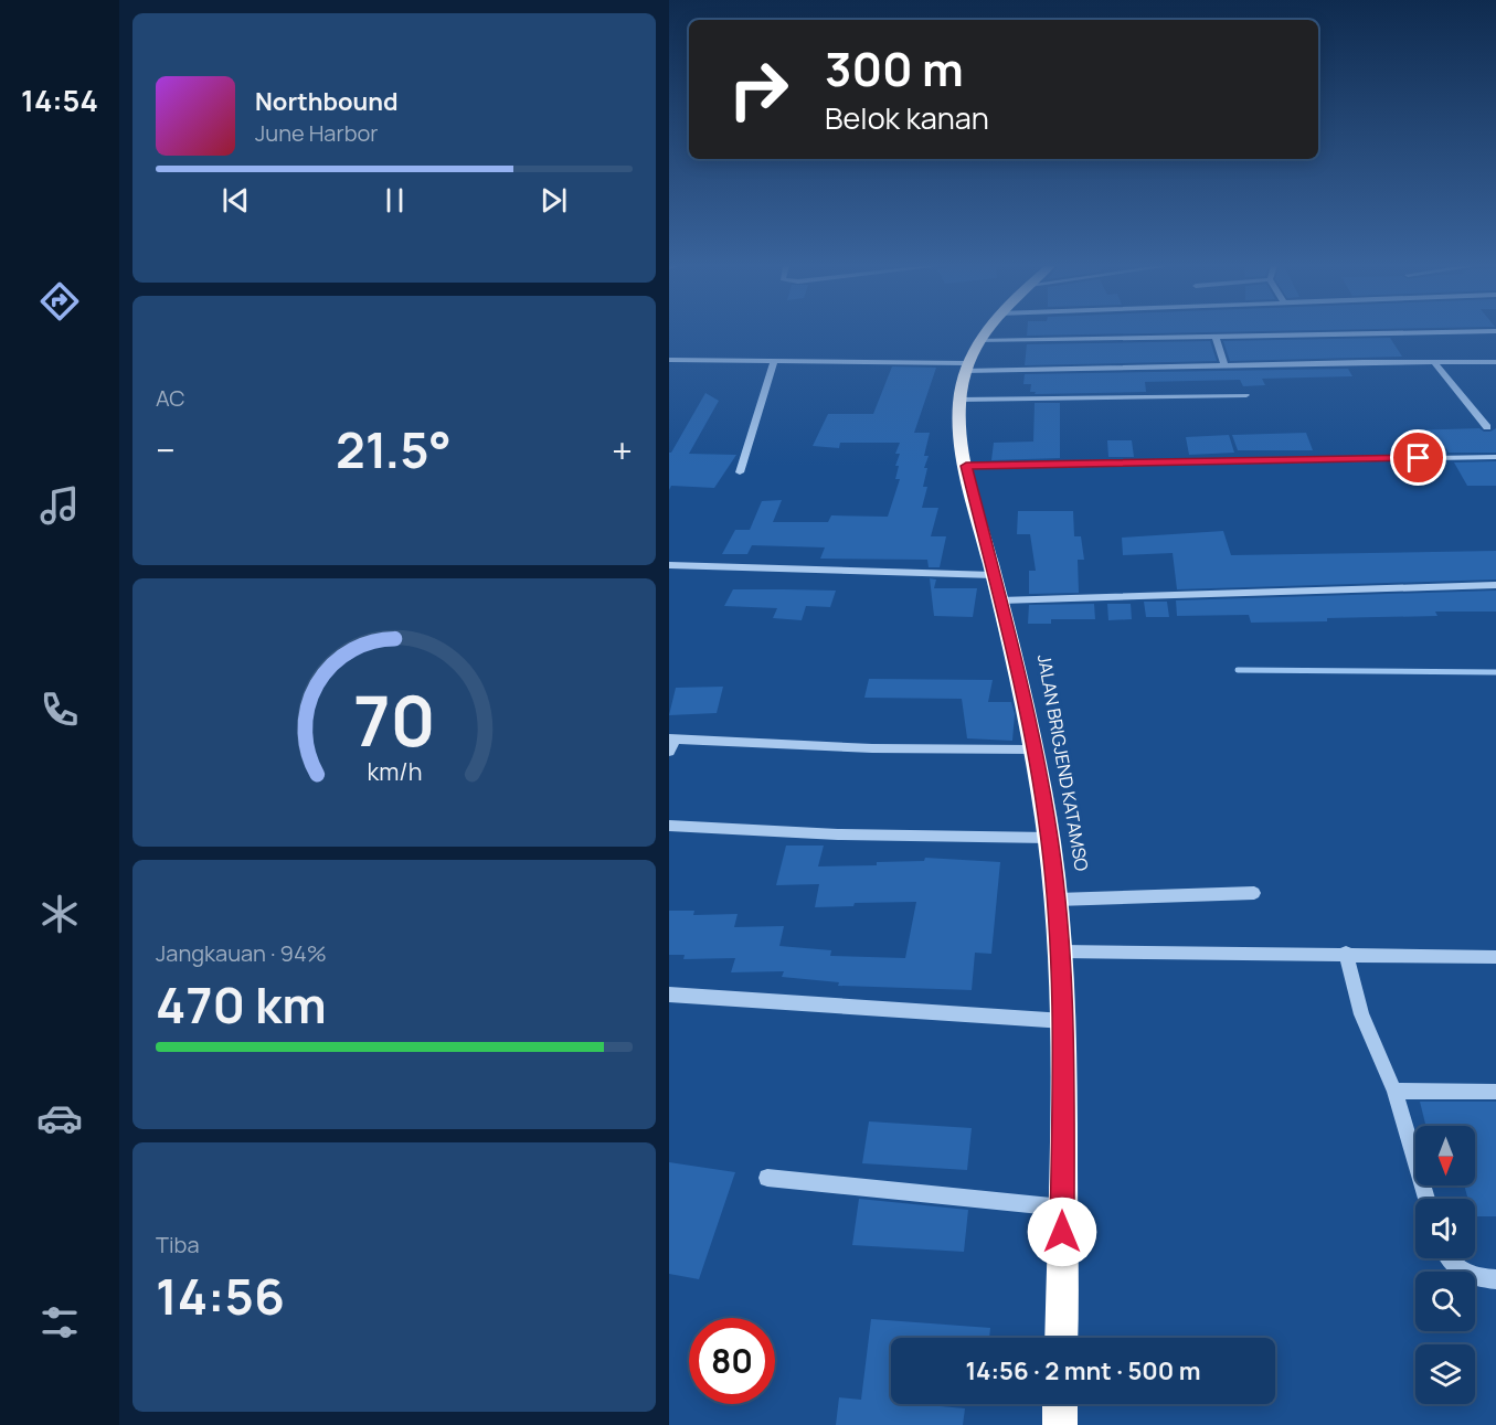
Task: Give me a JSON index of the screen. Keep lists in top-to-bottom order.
{
  "streets": {
    "highway": ["JALAN BRIGJEND KATAMSO"]
  },
  "north": "bottom",
  "page": {
    "tabs": "14:54",
    "turn": ["300 m", "Belok kanan"],
    "song": ["Northbound", "June Harbor"],
    "tile": [
      "AC",
      ["Jangkauan · 94%", "470 km"],
      ["Tiba", "14:56"]
    ],
    "heat": ["−", "21.5°", "+"],
    "limit": "80",
    "trip": "14:56 · 2 mnt · 500 m",
    "gauge": ["70", "km/h"]
  }
}
